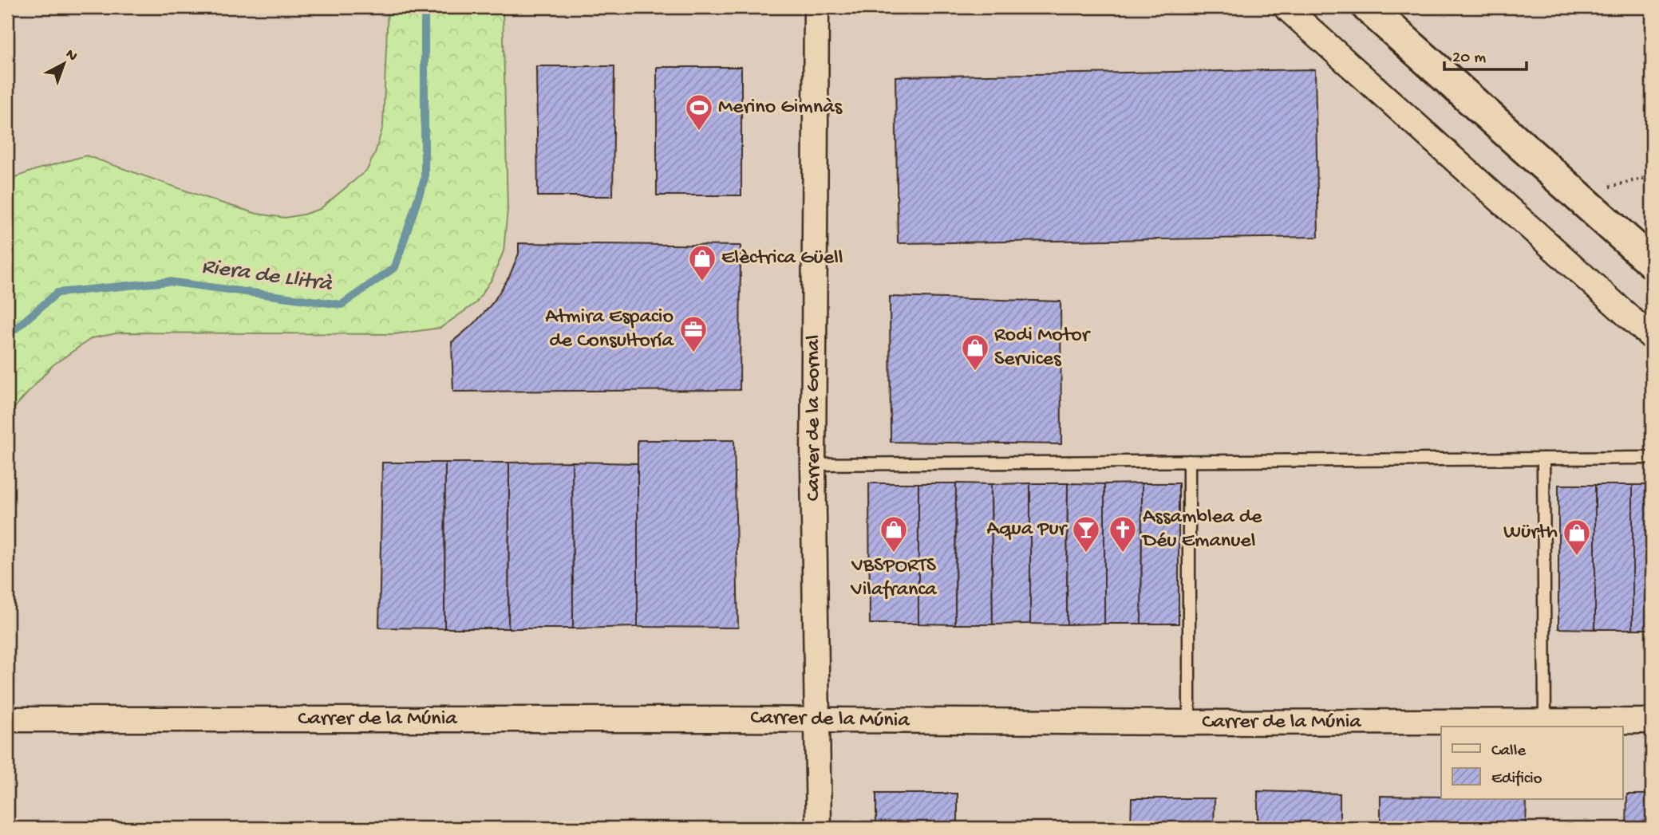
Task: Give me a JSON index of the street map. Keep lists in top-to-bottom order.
{
  "streets": {
    "street": ["Carrer de la Gornal", "Carrer de la Múnia"]
  },
  "crossings": [
    ["Carrer de la Gornal", "Carrer de la Múnia"]
  ],
  "water": ["Riera de Llitrà"],
  "places": {
    "sports": ["Merino Gimnàs"],
    "shop": [
      "Elèctrica Güell",
      "Rodi Motor Services",
      "VBSPORTS Vilafranca",
      "Würth"
    ],
    "office": ["Atmira Espacio de Consultoría"],
    "bar": ["Aqua Pur"],
    "church": ["Assamblea de Déu Emanuel"]
  },
  "legend": ["Calle", "Edificio"],
  "scale_bar": "20 m",
  "north": "top right"
}
